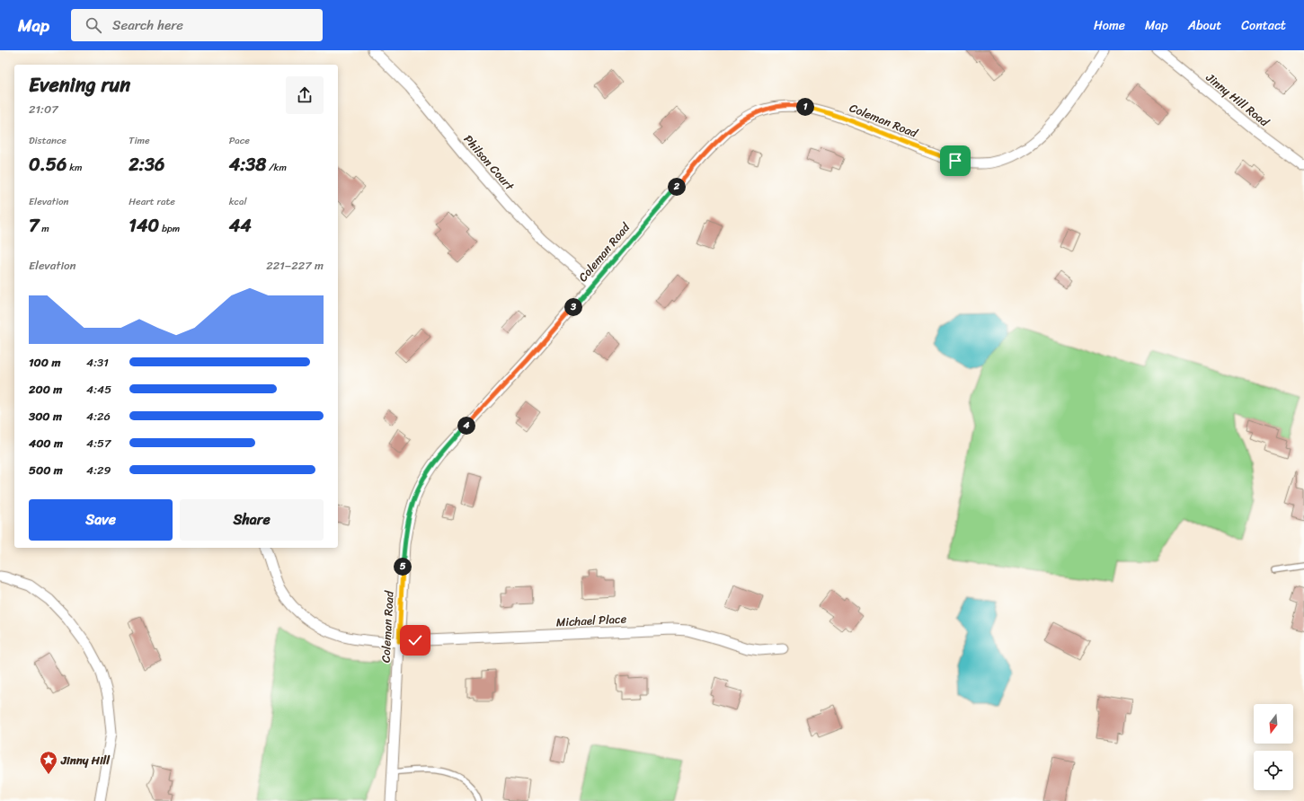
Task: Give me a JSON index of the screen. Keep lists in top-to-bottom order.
{
  "streets": {
    "street": [
      "Jinny Hill Road",
      "Coleman Road",
      "Philson Court",
      "Michael Place"
    ]
  },
  "crossings": [
    ["Coleman Road", "Philson Court"],
    ["Coleman Road", "Michael Place"]
  ],
  "places": {
    "place": ["Jinny Hill"]
  },
  "north": "bottom",
  "page": {
    "header": "Map",
    "search": "Search here",
    "nav": [
      "Home",
      "Map",
      "About",
      "Contact"
    ],
    "heading": ["Evening run", "21:07"],
    "pins": [
      "1",
      "2",
      "3",
      "4",
      "5"
    ],
    "stats": [
      ["Distance", "0.56 km"],
      ["Time", "2:36"],
      ["Pace", "4:38 /km"],
      ["Elevation", "7 m"],
      ["Heart rate", "140 bpm"],
      ["kcal", "44"]
    ],
    "chart": ["Elevation", "221–227 m"],
    "list": [
      {
        "name": "100 m",
        "note": "4:31"
      },
      {
        "name": "200 m",
        "note": "4:45"
      },
      {
        "name": "300 m",
        "note": "4:26"
      },
      {
        "name": "400 m",
        "note": "4:57"
      },
      {
        "name": "500 m",
        "note": "4:29"
      }
    ],
    "buttons": ["Save", "Share"]
  }
}
